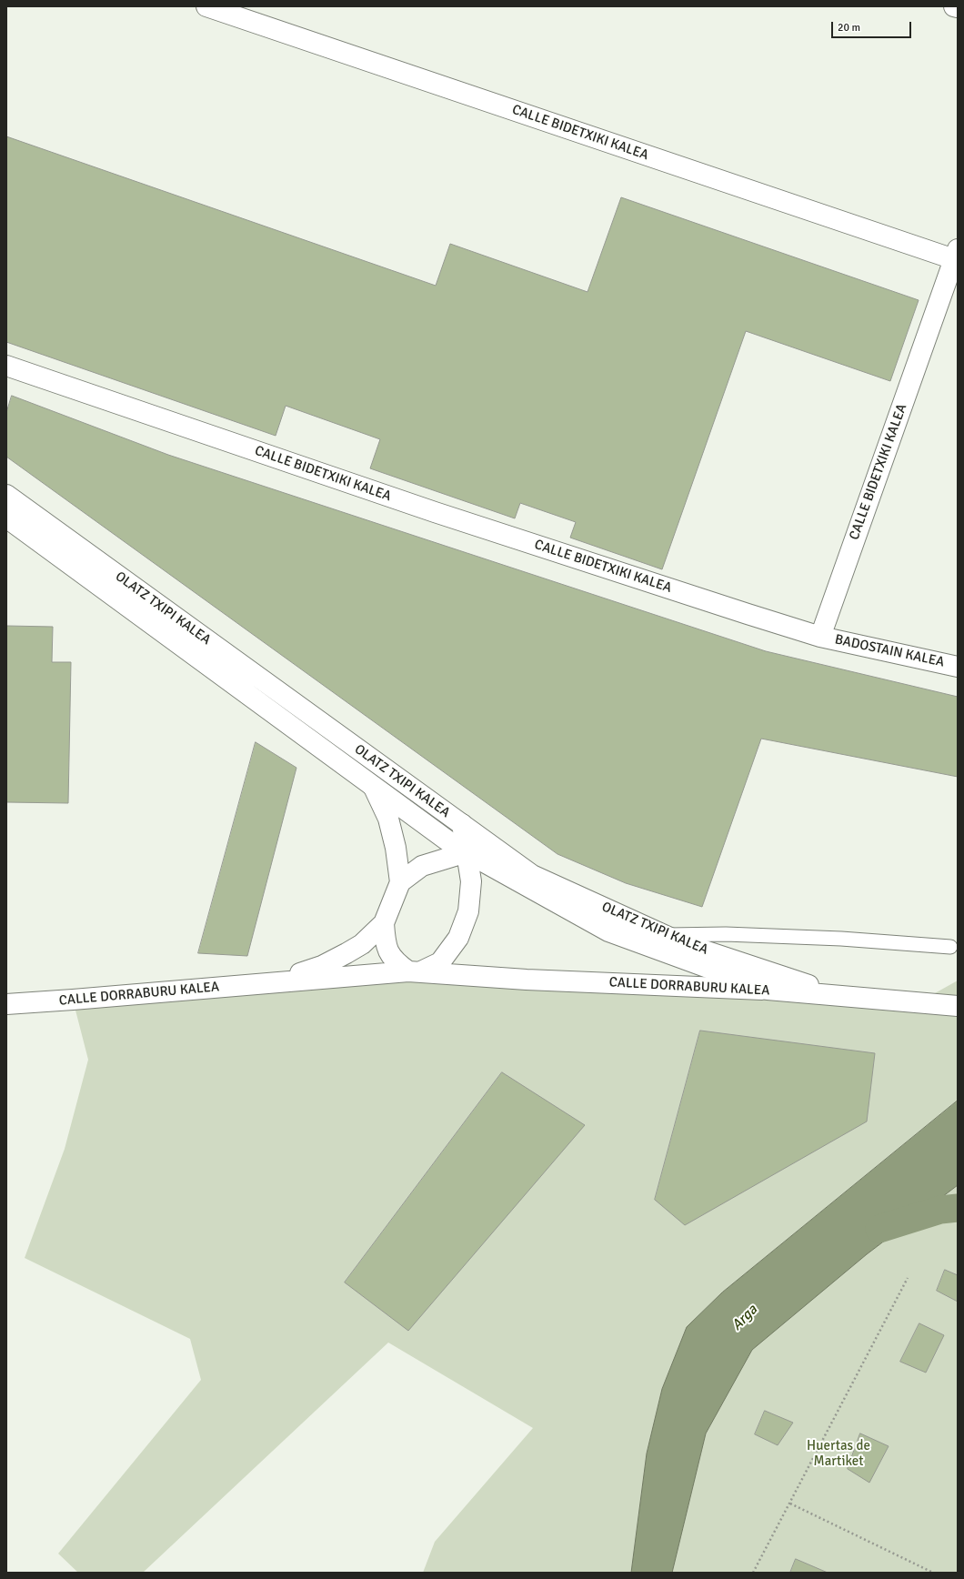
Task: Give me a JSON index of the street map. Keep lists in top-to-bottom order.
{
  "streets": {
    "street": [
      "CALLE BIDETXIKI KALEA",
      "OLATZ TXIPI KALEA",
      "BADOSTAIN KALEA",
      "CALLE DORRABURU KALEA"
    ]
  },
  "crossings": [
    ["CALLE BIDETXIKI KALEA", "BADOSTAIN KALEA"],
    ["OLATZ TXIPI KALEA", "CALLE DORRABURU KALEA"]
  ],
  "water": ["Arga"],
  "parks": ["Huertas de Martiket"],
  "scale_bar": "20 m"
}
